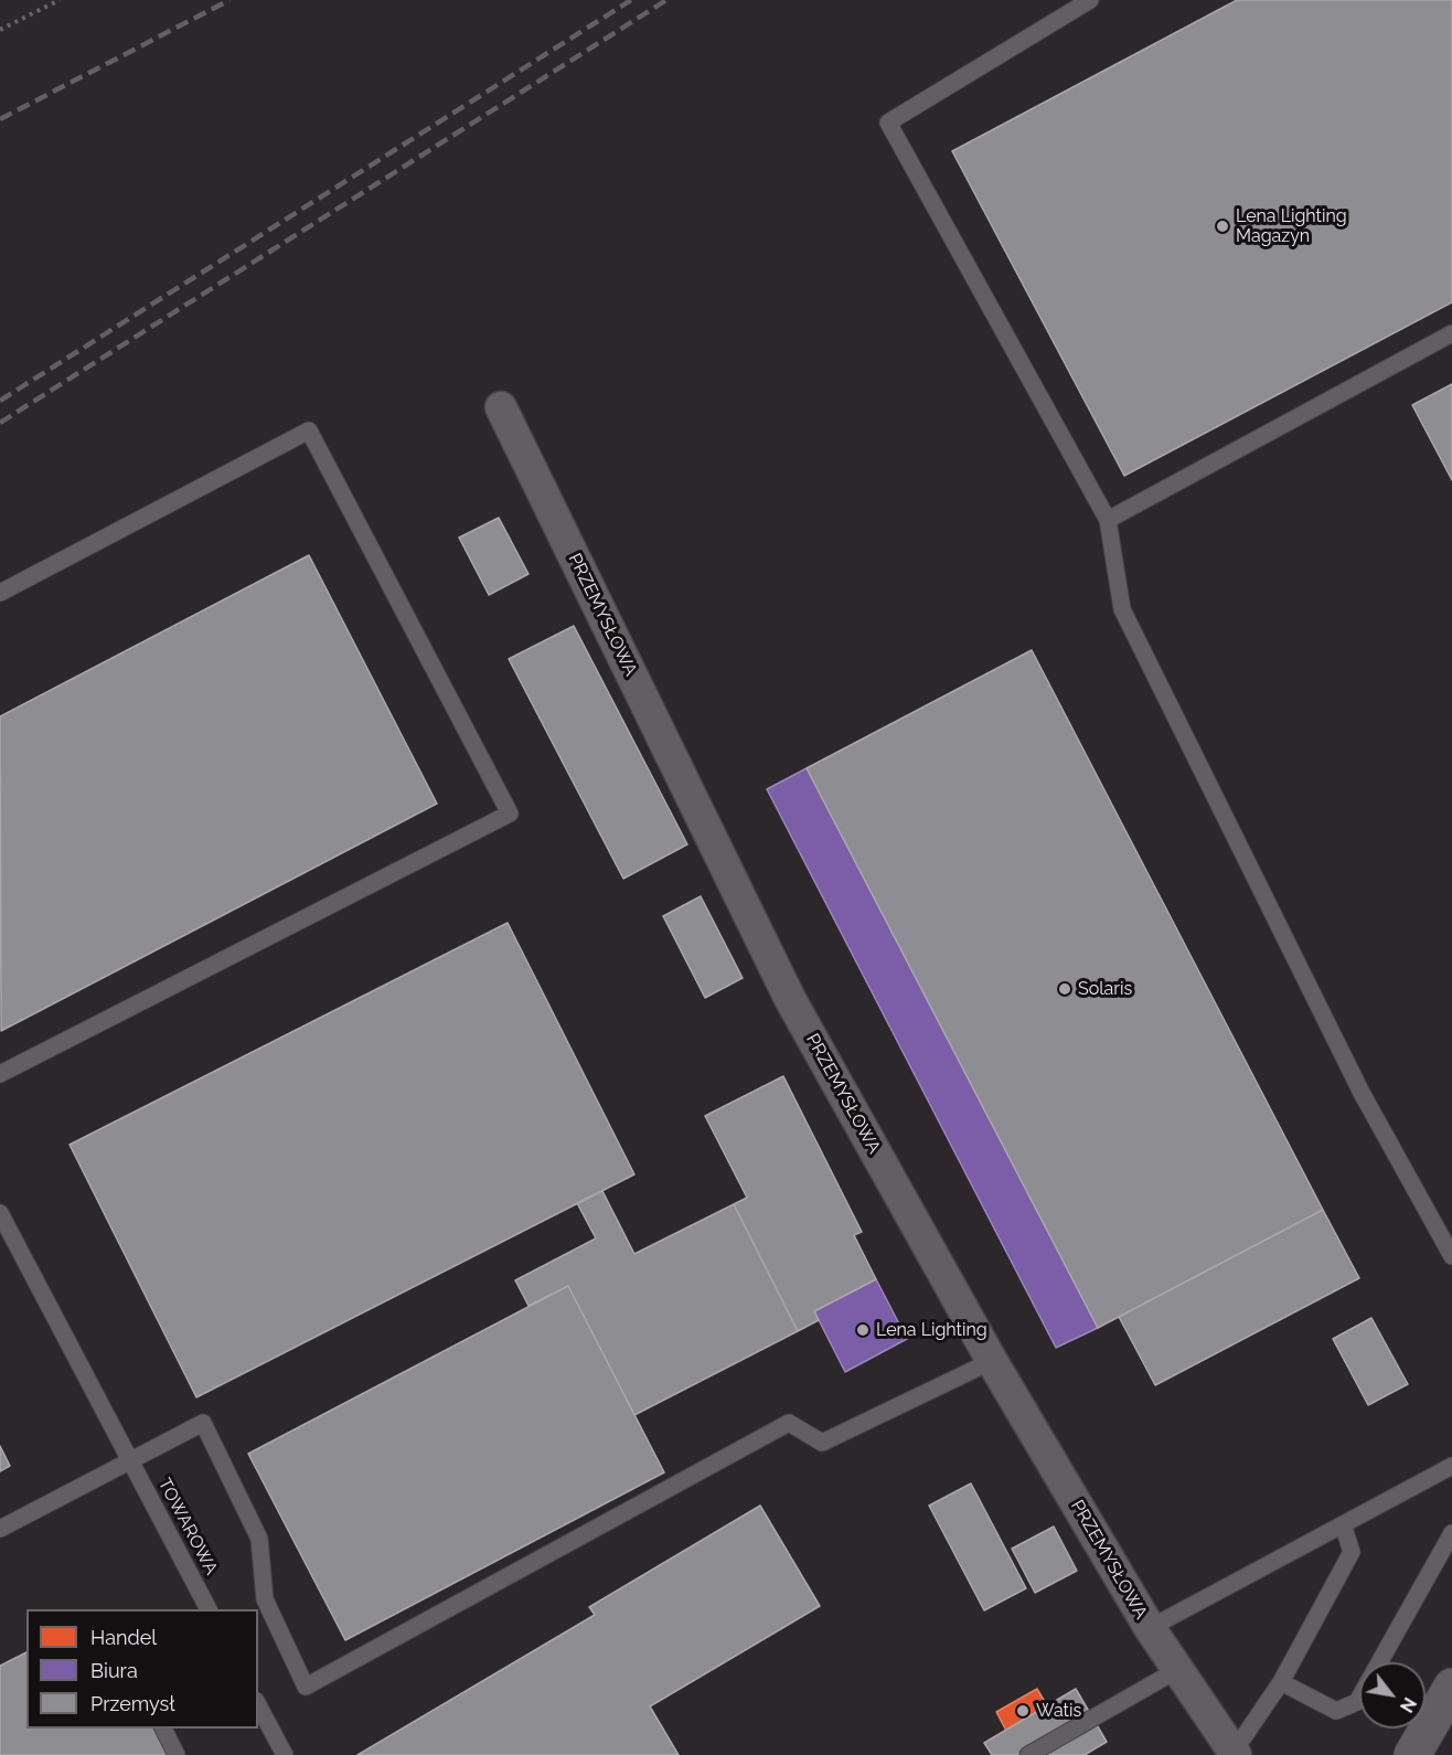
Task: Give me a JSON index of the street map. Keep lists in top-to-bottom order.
{
  "streets": {
    "street": ["PRZEMYSŁOWA"],
    "lane": ["TOWAROWA"]
  },
  "places": [
    "Lena Lighting Magazyn",
    "Solaris",
    "Lena Lighting",
    "Watis"
  ],
  "legend": ["Handel", "Biura", "Przemysł"],
  "north": "bottom right"
}
